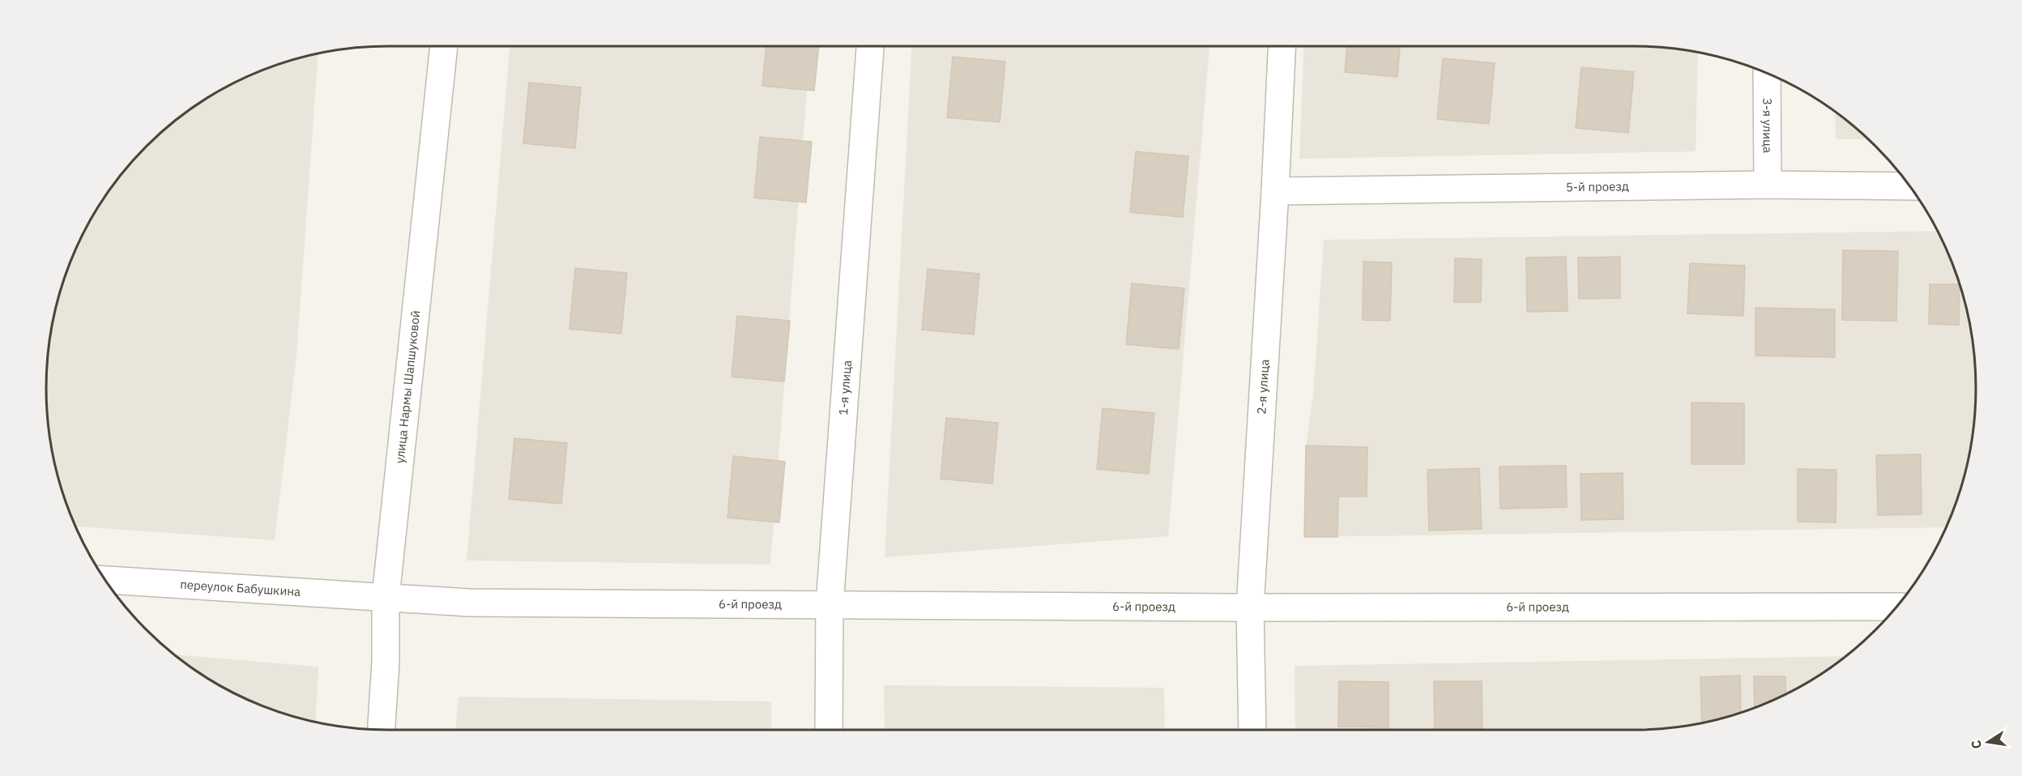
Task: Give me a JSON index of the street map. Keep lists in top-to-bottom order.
{
  "streets": {
    "street": [
      "3-я улица",
      "5-й проезд",
      "улица Нармы Шапшуковой",
      "1-я улица",
      "2-я улица",
      "переулок Бабушкина",
      "6-й проезд"
    ]
  },
  "crossings": [
    ["3-я улица", "5-й проезд"],
    ["5-й проезд", "2-я улица"],
    ["улица Нармы Шапшуковой", "переулок Бабушкина"],
    ["улица Нармы Шапшуковой", "6-й проезд"],
    ["1-я улица", "6-й проезд"],
    ["2-я улица", "6-й проезд"],
    ["переулок Бабушкина", "6-й проезд"]
  ],
  "north": "left"
}
